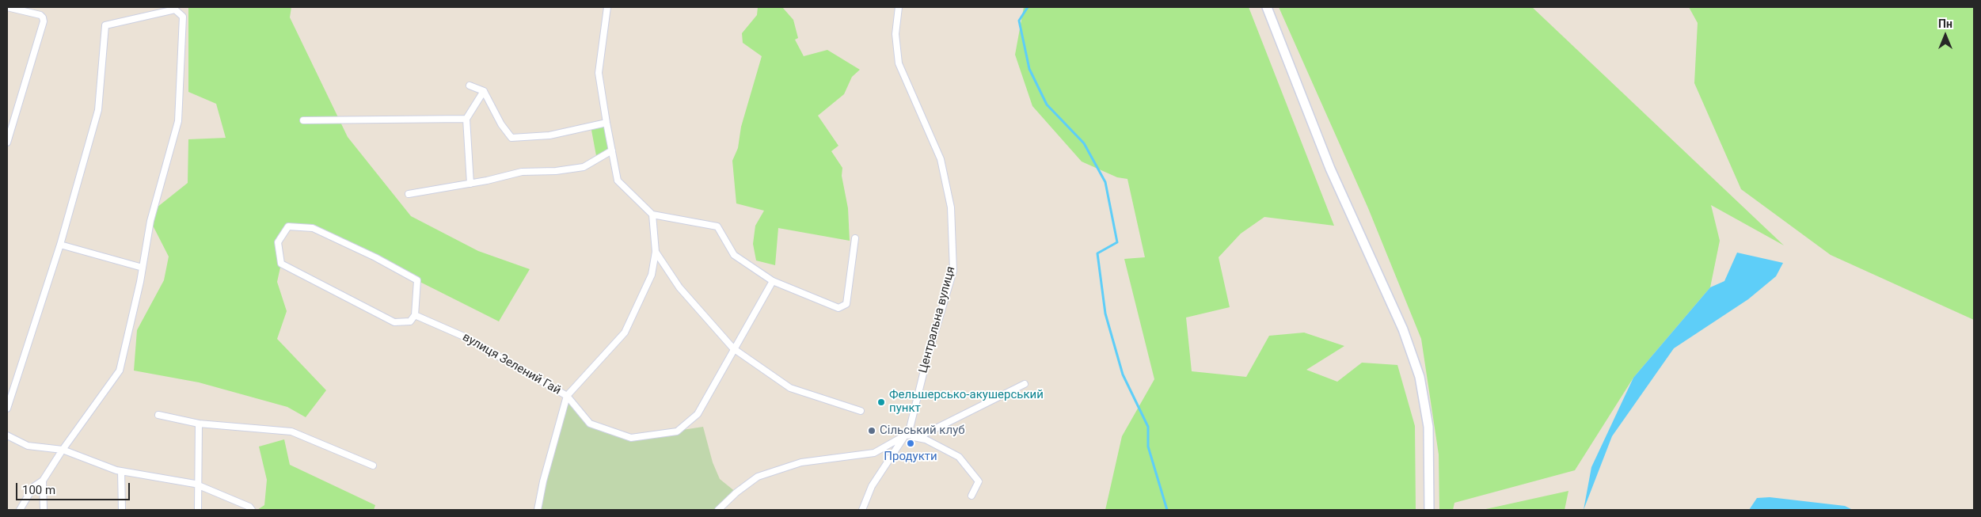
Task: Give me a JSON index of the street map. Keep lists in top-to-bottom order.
{
  "streets": {
    "street": ["Центральна вулиця", "вулиця Зелений Гай"]
  },
  "places": ["Фельшерсько-акушерський пункт", "Сільський клуб", "Продукти"],
  "scale_bar": "100 m",
  "north": "top"
}
